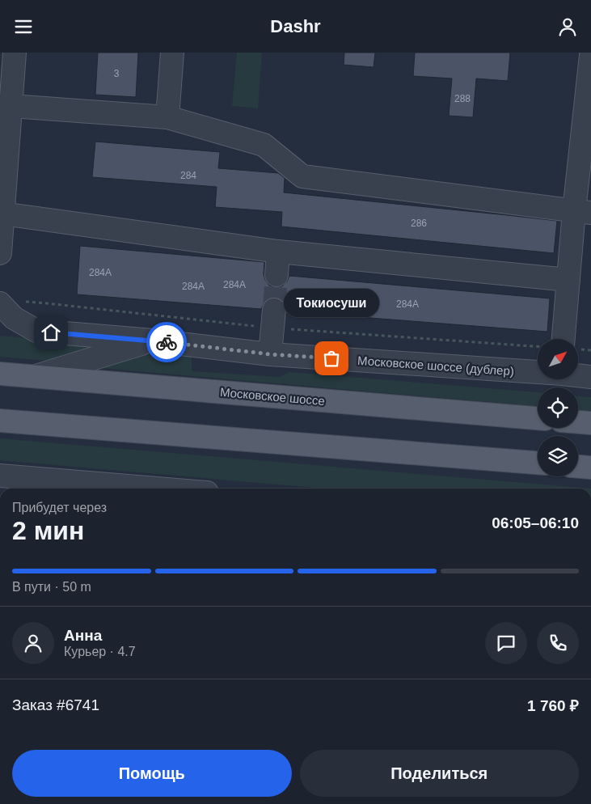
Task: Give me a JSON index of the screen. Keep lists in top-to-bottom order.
{
  "streets": {
    "main road": ["Московское шоссе"],
    "street": ["Московское шоссе (дублер)"]
  },
  "places": ["Токиосуши"],
  "house_numbers": [
    "3",
    "288",
    "284",
    "286",
    "284А",
    "284А",
    "284А",
    "284А"
  ],
  "north": "top right",
  "page": {
    "header": "Dashr",
    "bubble": "Токиосуши",
    "heading": ["2 мин", "Прибудет через", "06:05–06:10"],
    "panel": [
      "Анна",
      "Курьер · 4.7",
      "Заказ #6741",
      "1 760 ₽"
    ],
    "bar": "В пути · 50 m",
    "buttons": ["Помощь", "Поделиться"]
  }
}
